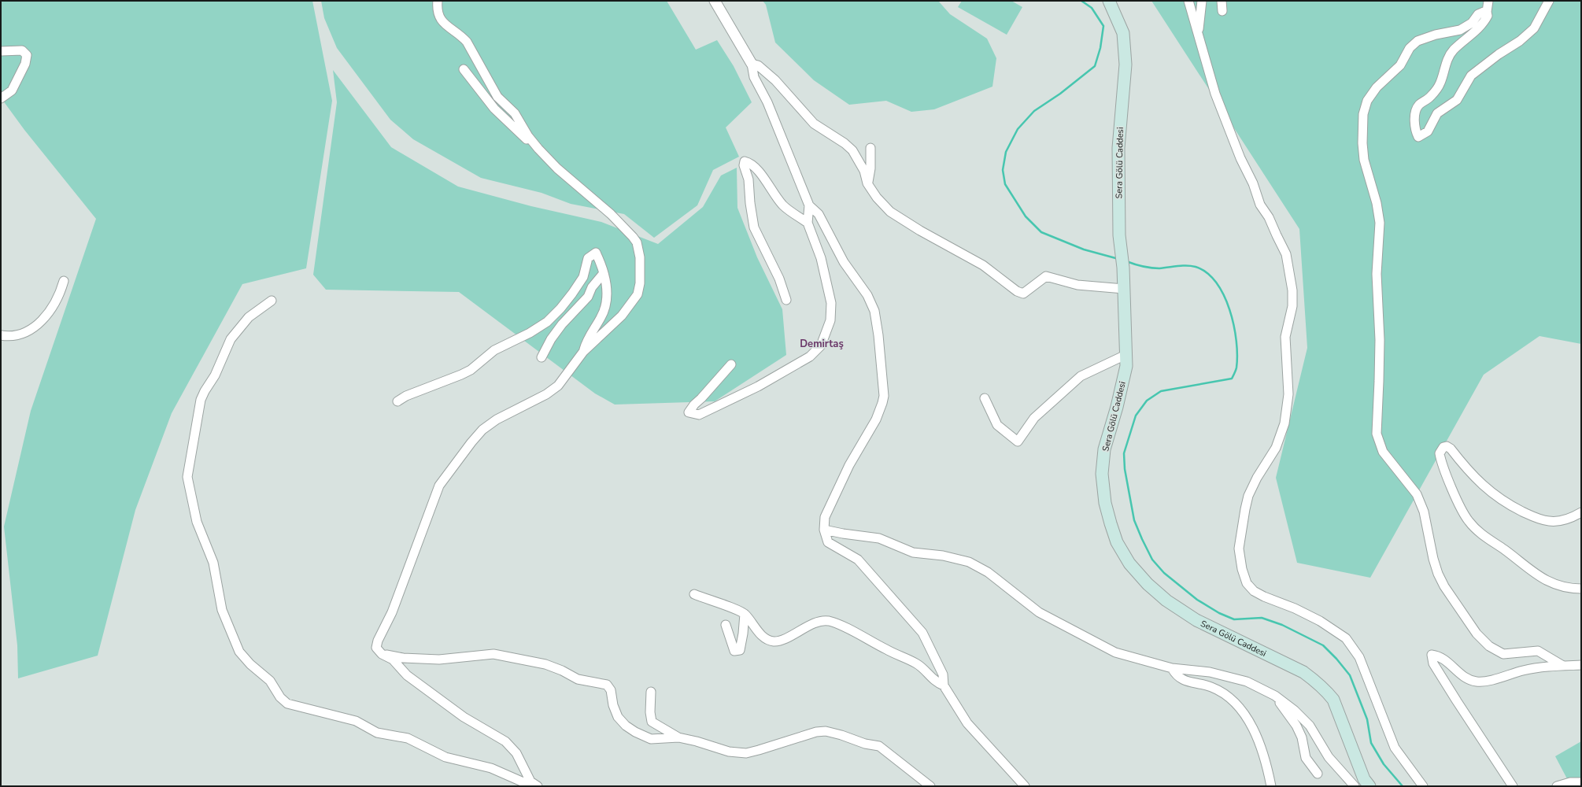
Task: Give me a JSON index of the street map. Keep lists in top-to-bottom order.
{
  "streets": {
    "main road": ["Sera Gölü Caddesi"]
  },
  "districts": ["Demirtaş"]
}
